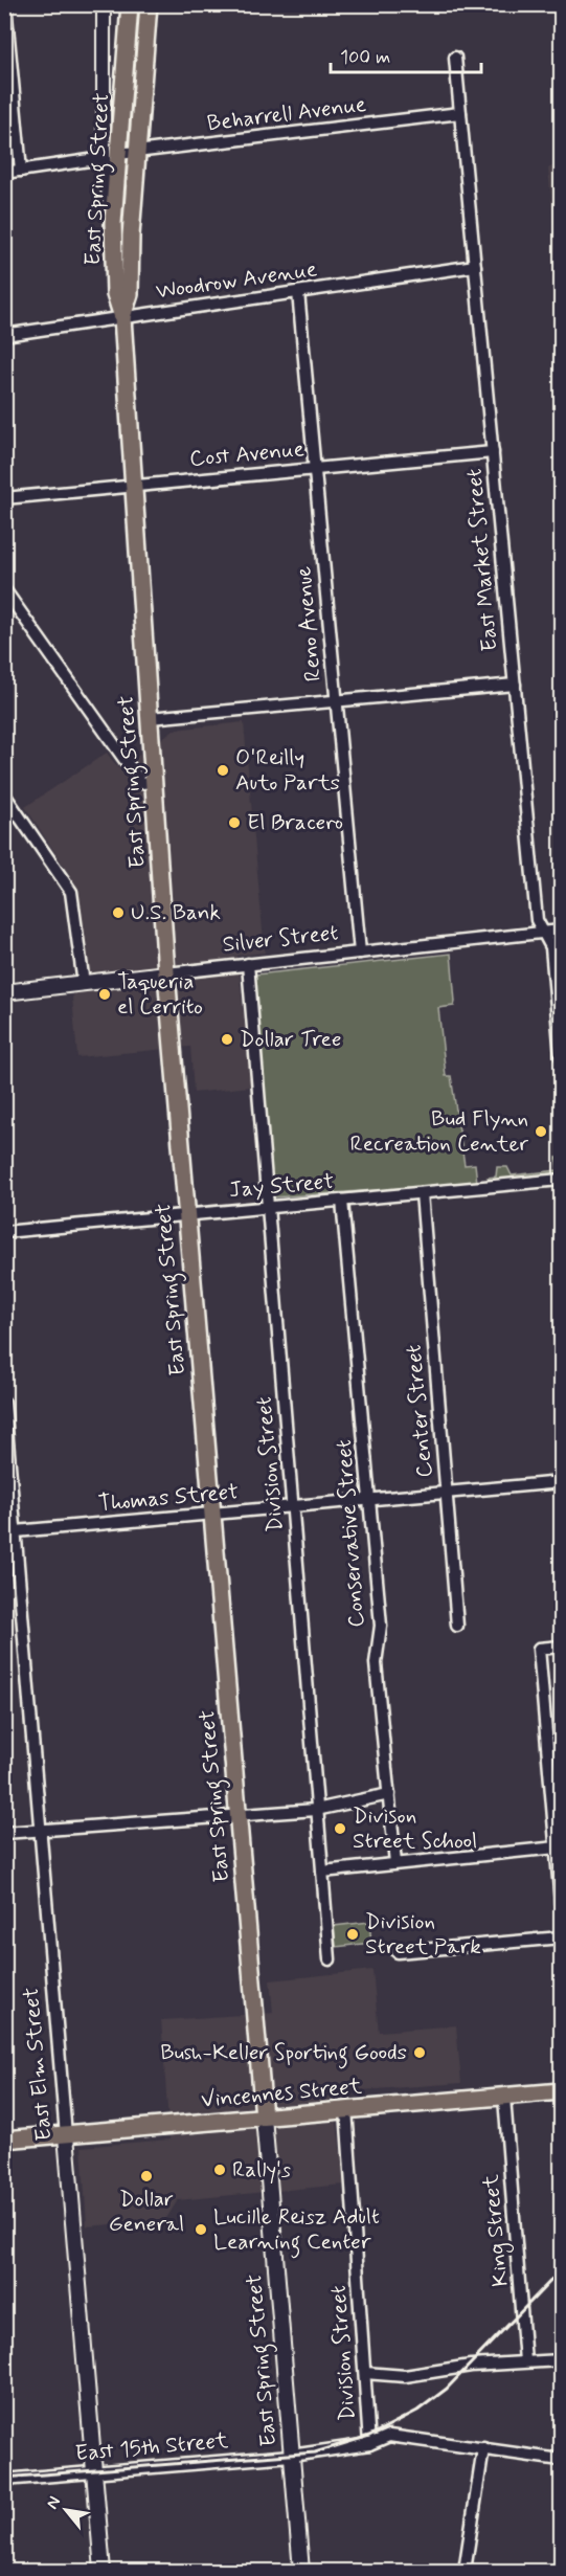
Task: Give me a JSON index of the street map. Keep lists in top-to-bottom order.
{
  "streets": {
    "main road": [
      "East Spring Street",
      "Silver Street",
      "East Elm Street",
      "Vincennes Street"
    ],
    "street": [
      "Beharrell Avenue",
      "Woodrow Avenue",
      "Cost Avenue",
      "East Market Street",
      "Reno Avenue",
      "Jay Street",
      "Center Street",
      "Division Street",
      "Thomas Street",
      "Conservative Street",
      "King Street",
      "East 15th Street"
    ]
  },
  "crossings": [
    ["Beharrell Avenue", "East Spring Street"],
    ["Beharrell Avenue", "East Market Street"],
    ["East Spring Street", "Woodrow Avenue"],
    ["East Spring Street", "Cost Avenue"],
    ["East Spring Street", "Silver Street"],
    ["East Spring Street", "Jay Street"],
    ["East Spring Street", "Thomas Street"],
    ["East Spring Street", "Vincennes Street"],
    ["East Spring Street", "East 15th Street"],
    ["Woodrow Avenue", "East Market Street"],
    ["Woodrow Avenue", "Reno Avenue"],
    ["Cost Avenue", "East Market Street"],
    ["Cost Avenue", "Reno Avenue"],
    ["East Market Street", "Silver Street"],
    ["Reno Avenue", "Silver Street"],
    ["Silver Street", "Division Street"],
    ["Jay Street", "Center Street"],
    ["Jay Street", "Division Street"],
    ["Jay Street", "Conservative Street"],
    ["Center Street", "Thomas Street"],
    ["Division Street", "Thomas Street"],
    ["Division Street", "Vincennes Street"],
    ["Division Street", "East 15th Street"],
    ["Thomas Street", "Conservative Street"],
    ["Thomas Street", "East Elm Street"],
    ["East Elm Street", "Vincennes Street"],
    ["East Elm Street", "East 15th Street"],
    ["Vincennes Street", "King Street"]
  ],
  "places": [
    "O'Reilly Auto Parts",
    "El Bracero",
    "U.S. Bank",
    "Taqueria el Cerrito",
    "Dollar Tree",
    "Bud Flynn Recreation Center",
    "Divison Street School",
    "Division Street Park",
    "Bush-Keller Sporting Goods",
    "Rally's",
    "Dollar General",
    "Lucille Reisz Adult Learning Center"
  ],
  "scale_bar": "100 m",
  "north": "top left"
}
